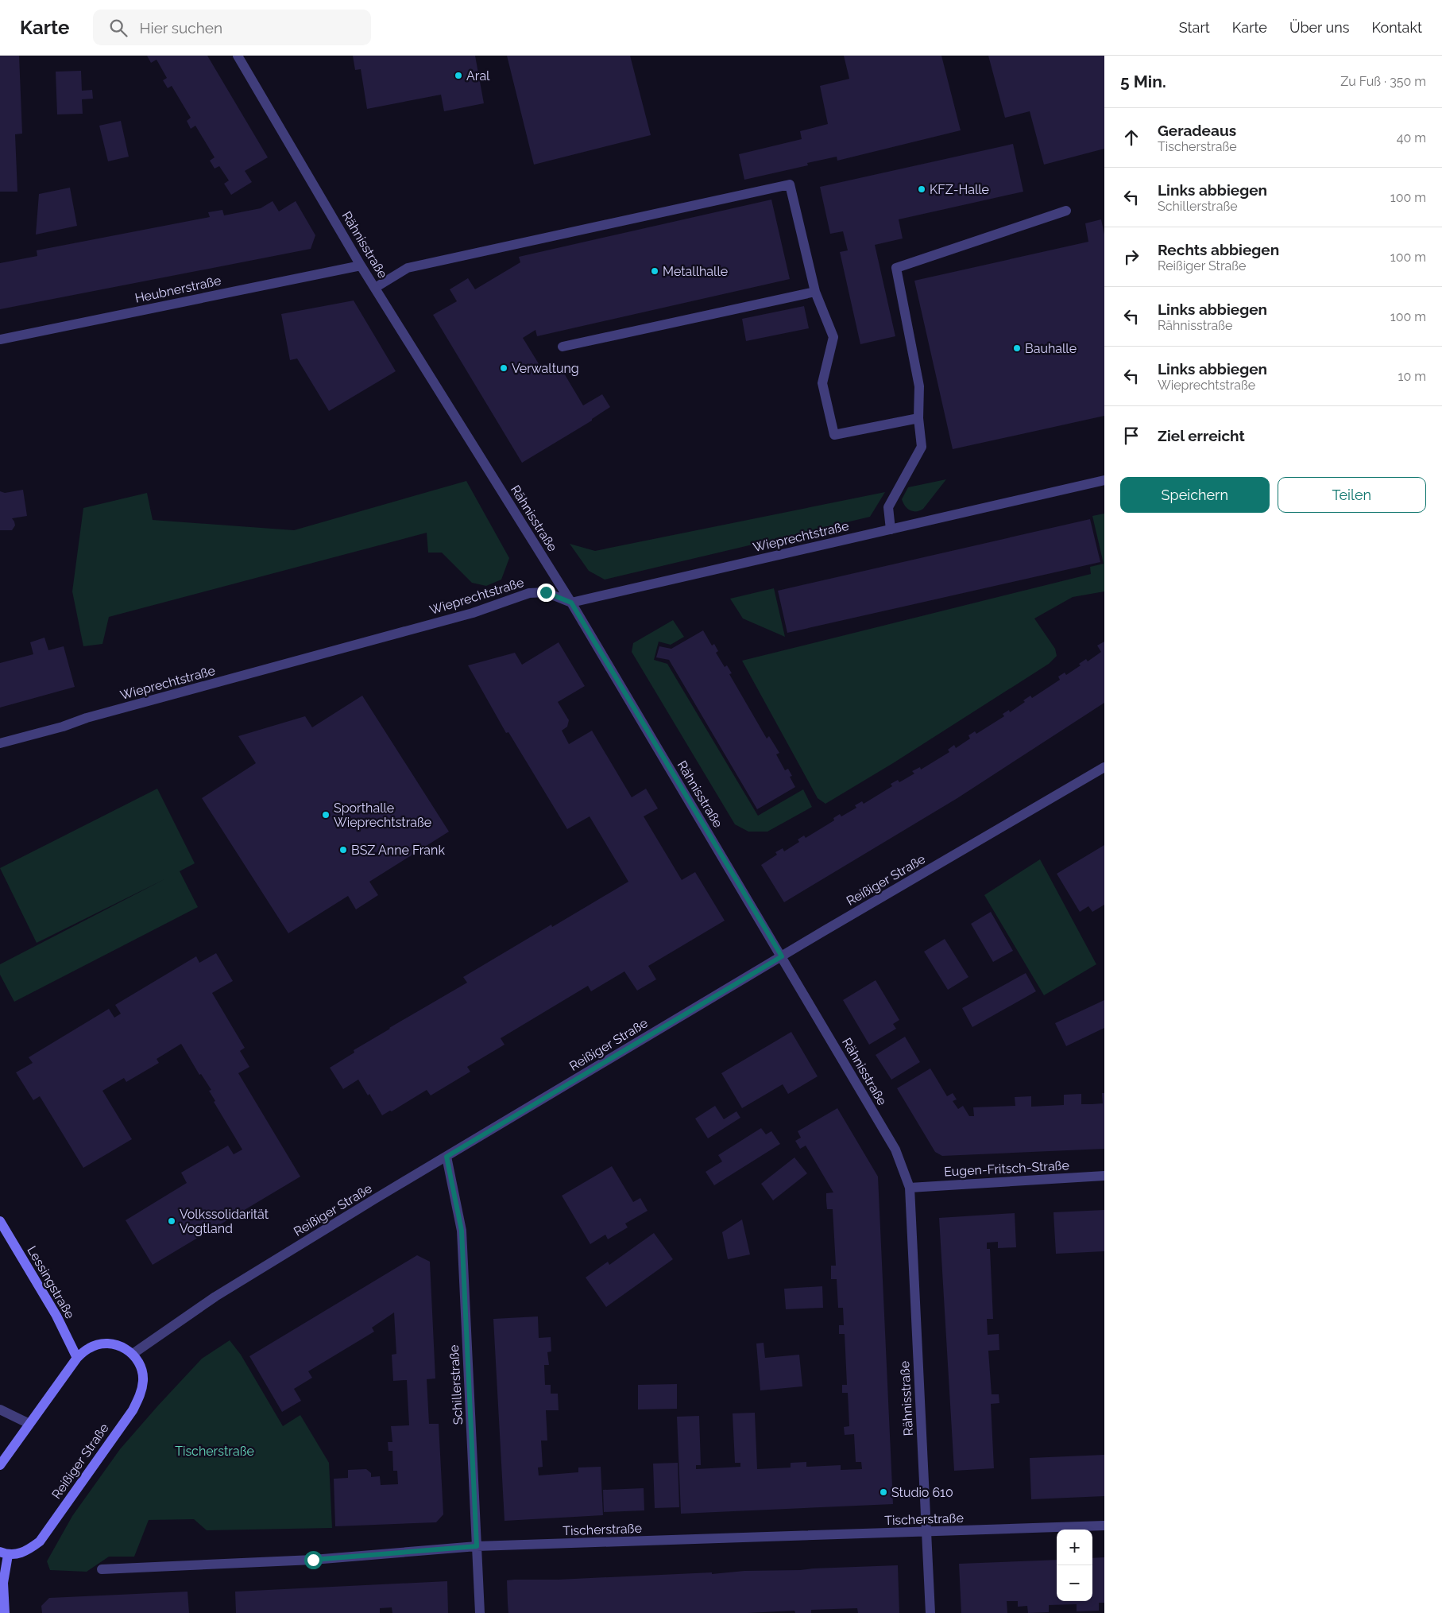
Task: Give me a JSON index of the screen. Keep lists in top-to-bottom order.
{
  "streets": {
    "main road": ["Reißiger Straße", "Lessingstraße"],
    "street": [
      "Rähnisstraße",
      "Heubnerstraße",
      "Wieprechtstraße",
      "Eugen-Fritsch-Straße",
      "Schillerstraße",
      "Tischerstraße"
    ]
  },
  "crossings": [
    ["Rähnisstraße", "Heubnerstraße"],
    ["Rähnisstraße", "Wieprechtstraße"],
    ["Rähnisstraße", "Reißiger Straße"],
    ["Rähnisstraße", "Eugen-Fritsch-Straße"],
    ["Rähnisstraße", "Tischerstraße"],
    ["Reißiger Straße", "Schillerstraße"],
    ["Schillerstraße", "Tischerstraße"]
  ],
  "parks": ["Tischerstraße"],
  "places": [
    "Aral",
    "KFZ-Halle",
    "Metallhalle",
    "Bauhalle",
    "Verwaltung",
    "Sporthalle Wieprechtstraße",
    "BSZ Anne Frank",
    "Volkssolidarität Vogtland",
    "Studio 610"
  ],
  "page": {
    "header": "Karte",
    "search": "Hier suchen",
    "nav": [
      "Start",
      "Karte",
      "Über uns",
      "Kontakt"
    ],
    "heading": ["5 Min.", "Zu Fuß · 350 m"],
    "list": [
      ["Geradeaus", "Tischerstraße", "40 m"],
      ["Links abbiegen", "Schillerstraße", "100 m"],
      ["Rechts abbiegen", "Reißiger Straße", "100 m"],
      ["Links abbiegen", "Rähnisstraße", "100 m"],
      ["Links abbiegen", "Wieprechtstraße", "10 m"],
      "Ziel erreicht"
    ],
    "buttons": ["Speichern", "Teilen"],
    "map_buttons": ["+", "−"]
  }
}
